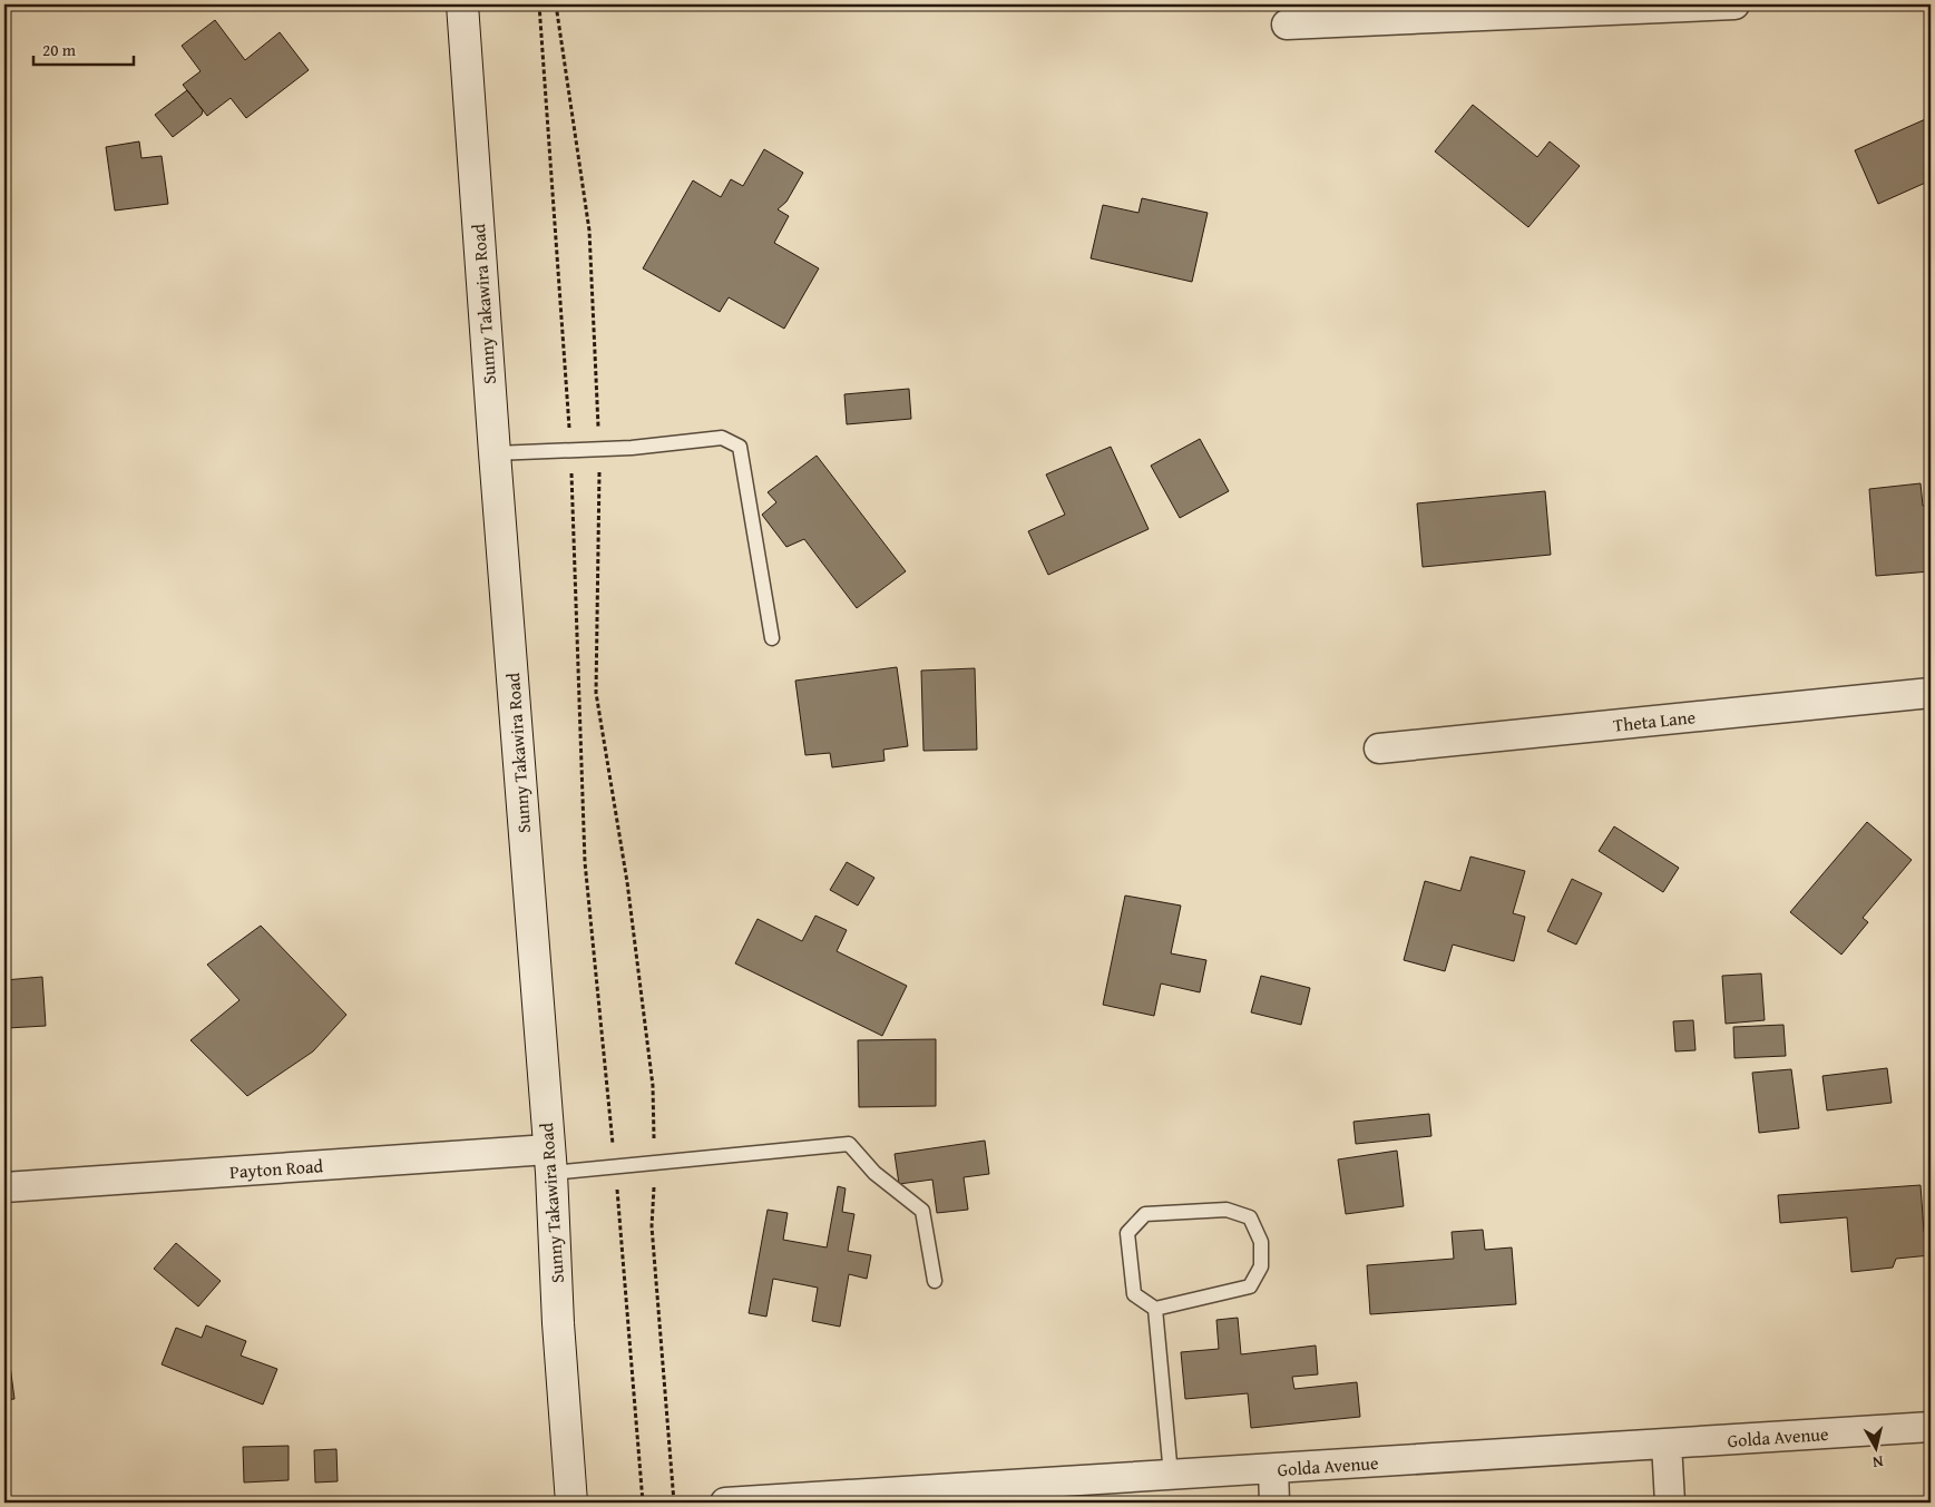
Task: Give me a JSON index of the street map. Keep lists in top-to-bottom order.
{
  "streets": {
    "main road": ["Sunny Takawira Road"],
    "street": ["Theta Lane", "Payton Road", "Golda Avenue"]
  },
  "crossings": [
    ["Sunny Takawira Road", "Payton Road"]
  ],
  "scale_bar": "20 m",
  "north": "bottom"
}
